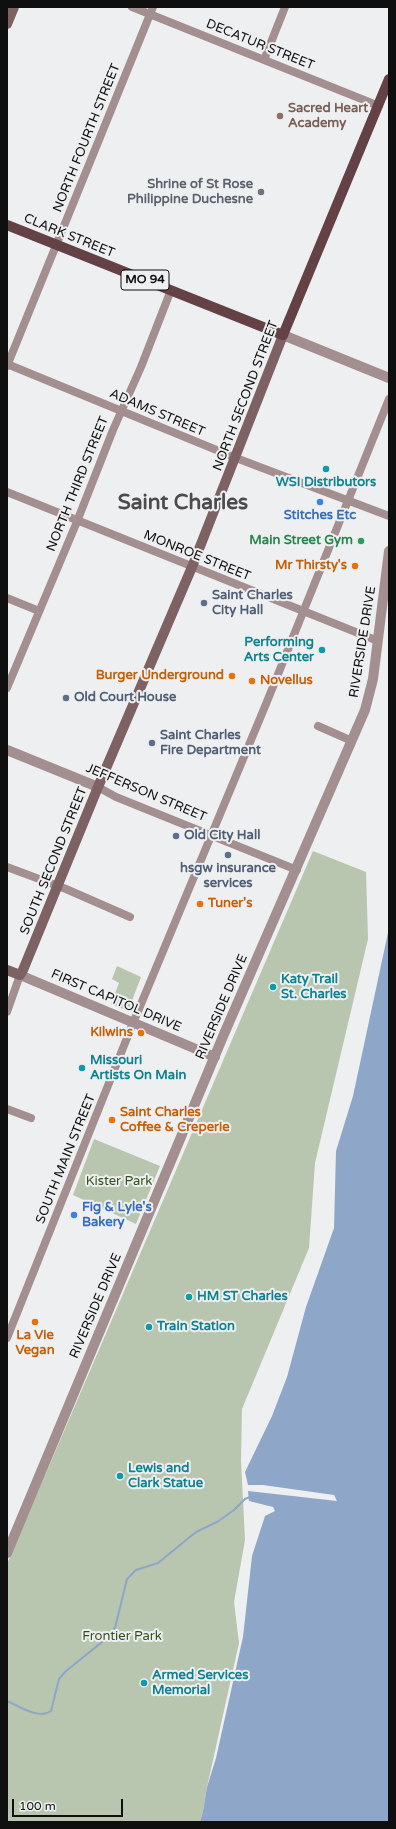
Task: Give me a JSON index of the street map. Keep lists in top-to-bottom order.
{
  "streets": {
    "main road": [
      "CLARK STREET",
      "MO 94",
      "NORTH SECOND STREET",
      "SOUTH SECOND STREET",
      "FIRST CAPITOL DRIVE"
    ],
    "street": [
      "DECATUR STREET",
      "NORTH FOURTH STREET",
      "ADAMS STREET",
      "NORTH THIRD STREET",
      "MONROE STREET",
      "RIVERSIDE DRIVE",
      "JEFFERSON STREET",
      "SOUTH MAIN STREET"
    ]
  },
  "crossings": [
    ["DECATUR STREET", "NORTH FOURTH STREET"],
    ["DECATUR STREET", "NORTH SECOND STREET"],
    ["NORTH FOURTH STREET", "CLARK STREET"],
    ["NORTH FOURTH STREET", "ADAMS STREET"],
    ["CLARK STREET", "NORTH SECOND STREET"],
    ["CLARK STREET", "NORTH THIRD STREET"],
    ["NORTH SECOND STREET", "ADAMS STREET"],
    ["NORTH SECOND STREET", "MONROE STREET"],
    ["NORTH SECOND STREET", "JEFFERSON STREET"],
    ["NORTH SECOND STREET", "SOUTH SECOND STREET"],
    ["ADAMS STREET", "NORTH THIRD STREET"],
    ["ADAMS STREET", "SOUTH MAIN STREET"],
    ["NORTH THIRD STREET", "MONROE STREET"],
    ["MONROE STREET", "RIVERSIDE DRIVE"],
    ["MONROE STREET", "SOUTH MAIN STREET"],
    ["RIVERSIDE DRIVE", "JEFFERSON STREET"],
    ["RIVERSIDE DRIVE", "FIRST CAPITOL DRIVE"],
    ["JEFFERSON STREET", "SOUTH SECOND STREET"],
    ["JEFFERSON STREET", "SOUTH MAIN STREET"],
    ["SOUTH SECOND STREET", "FIRST CAPITOL DRIVE"],
    ["FIRST CAPITOL DRIVE", "SOUTH MAIN STREET"]
  ],
  "districts": ["Saint Charles"],
  "parks": ["Kister Park", "Frontier Park"],
  "places": [
    "Sacred Heart Academy",
    "Shrine of St Rose Philippine Duchesne",
    "WSI Distributors",
    "Stitches Etc",
    "Main Street Gym",
    "Mr Thirsty's",
    "Saint Charles City Hall",
    "Performing Arts Center",
    "Burger Underground",
    "Novellus",
    "Old Court House",
    "Saint Charles Fire Department",
    "Old City Hall",
    "hsgw insurance services",
    "Tuner's",
    "Katy Trail St. Charles",
    "Kilwins",
    "Missouri Artists On Main",
    "Saint Charles Coffee & Creperie",
    "Fig & Lyle's Bakery",
    "HM ST Charles",
    "La Vie Vegan",
    "Train Station",
    "Lewis and Clark Statue",
    "Armed Services Memorial"
  ],
  "scale_bar": "100 m"
}
